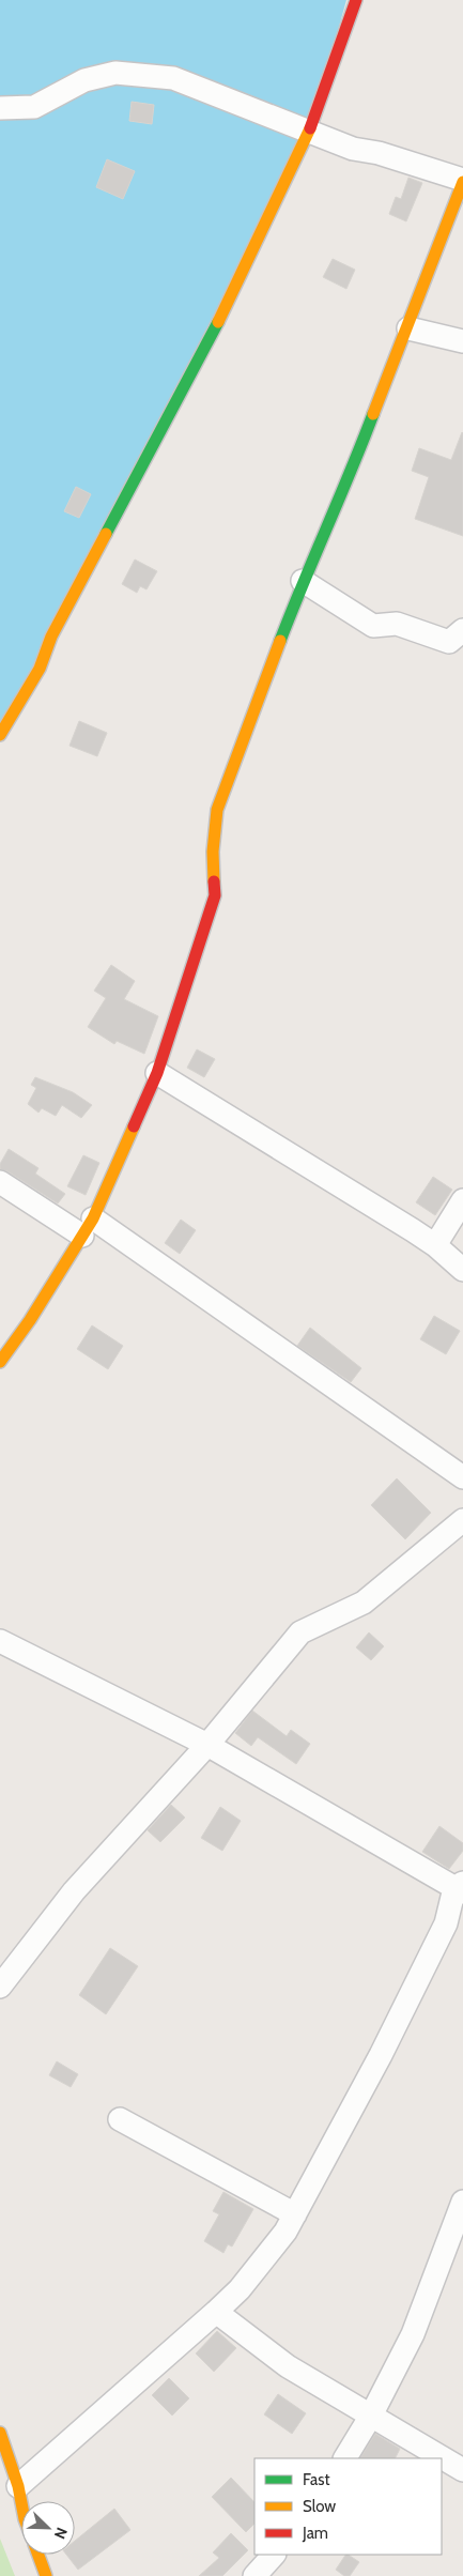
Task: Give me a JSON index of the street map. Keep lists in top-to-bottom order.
{
  "legend": ["Fast", "Slow", "Jam"],
  "north": "bottom right"
}
